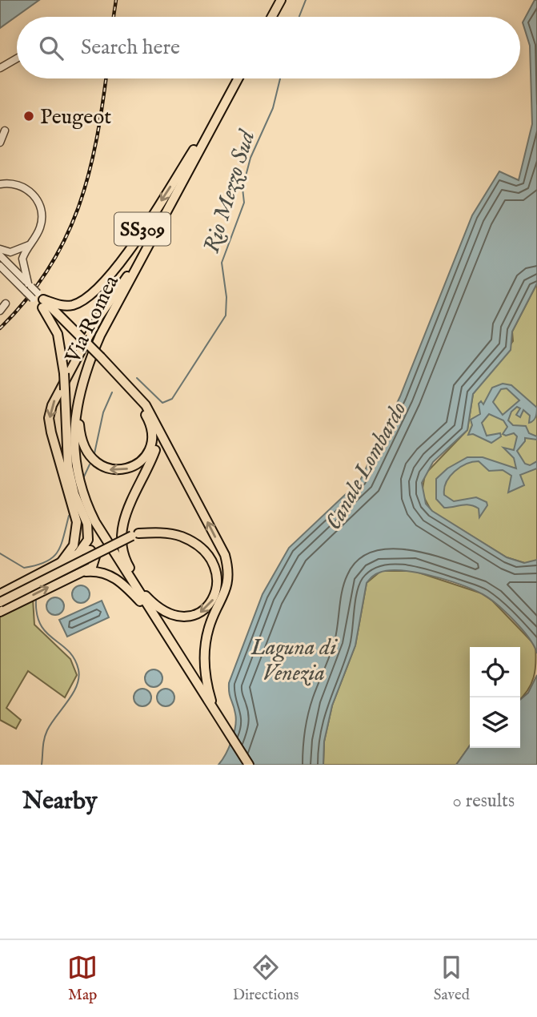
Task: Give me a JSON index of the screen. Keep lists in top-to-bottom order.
{
  "streets": {
    "main road": ["SS309", "Via Romea"]
  },
  "crossings": [
    ["SS309", "Via Romea"]
  ],
  "water": ["Rio Mezzo Sud", "Canale Lombardo", "Laguna di Venezia"],
  "places": ["Peugeot"],
  "page": {
    "search": "Search here",
    "heading": ["Nearby", "0 results"],
    "nav": ["Map", "Directions", "Saved"]
  }
}
